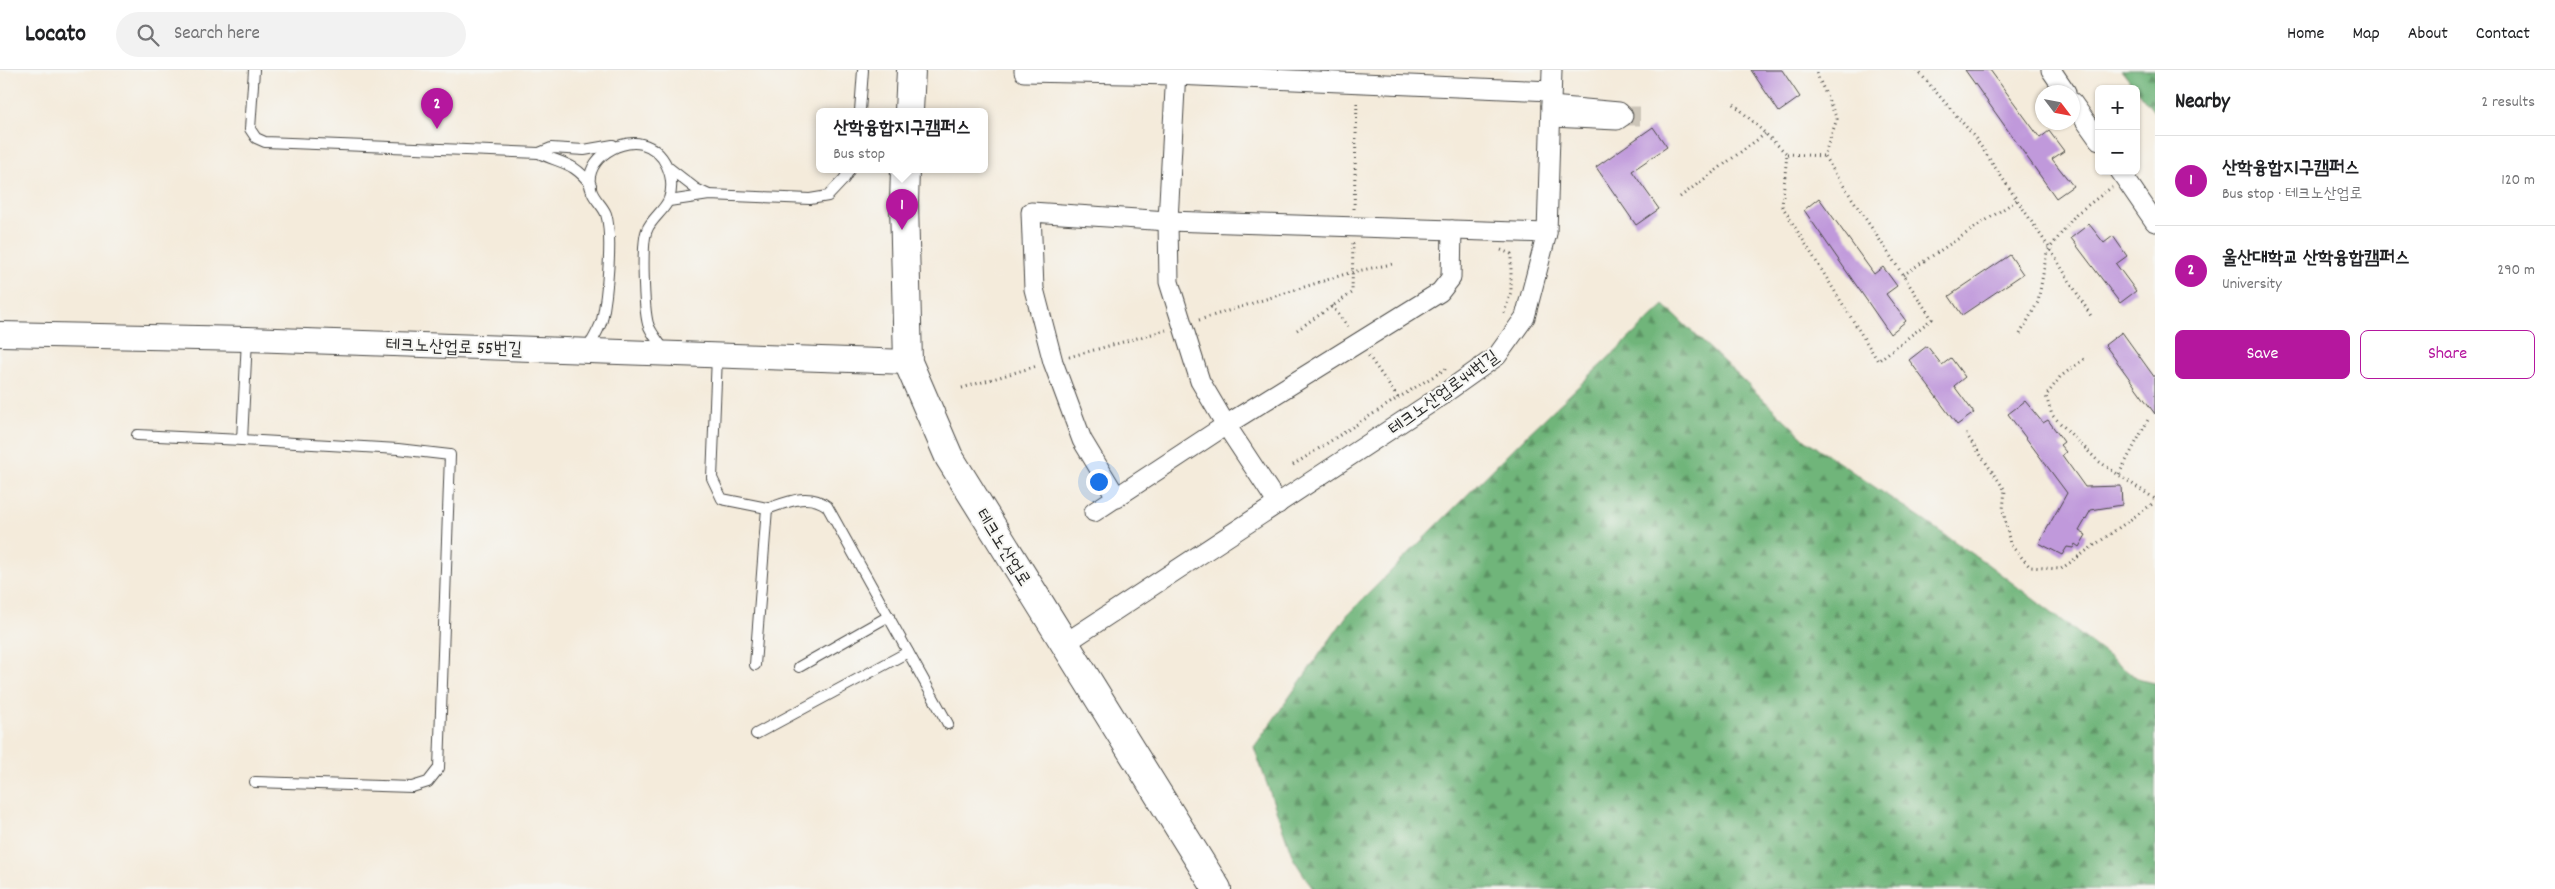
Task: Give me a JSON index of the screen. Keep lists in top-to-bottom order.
{
  "streets": {
    "main road": ["테크노산업로"],
    "street": ["테크노산업로 55번길", "테크노산업로44번길"]
  },
  "crossings": [
    ["테크노산업로 55번길", "테크노산업로"],
    ["테크노산업로44번길", "테크노산업로"]
  ],
  "north": "bottom right",
  "page": {
    "header": "Locato",
    "search": "Search here",
    "nav": [
      "Home",
      "Map",
      "About",
      "Contact"
    ],
    "heading": ["Nearby", "2 results"],
    "map_buttons": ["+", "−"],
    "pins": ["2", "1"],
    "popup": ["산학융합지구캠퍼스", "Bus stop"],
    "list": [
      {
        "mark": "1",
        "name": "산학융합지구캠퍼스",
        "note": "Bus stop · 테크노산업로",
        "value": "120 m"
      },
      {
        "mark": "2",
        "name": "울산대학교 산학융합캠퍼스",
        "note": "University",
        "value": "290 m"
      }
    ],
    "buttons": ["Save", "Share"]
  }
}
